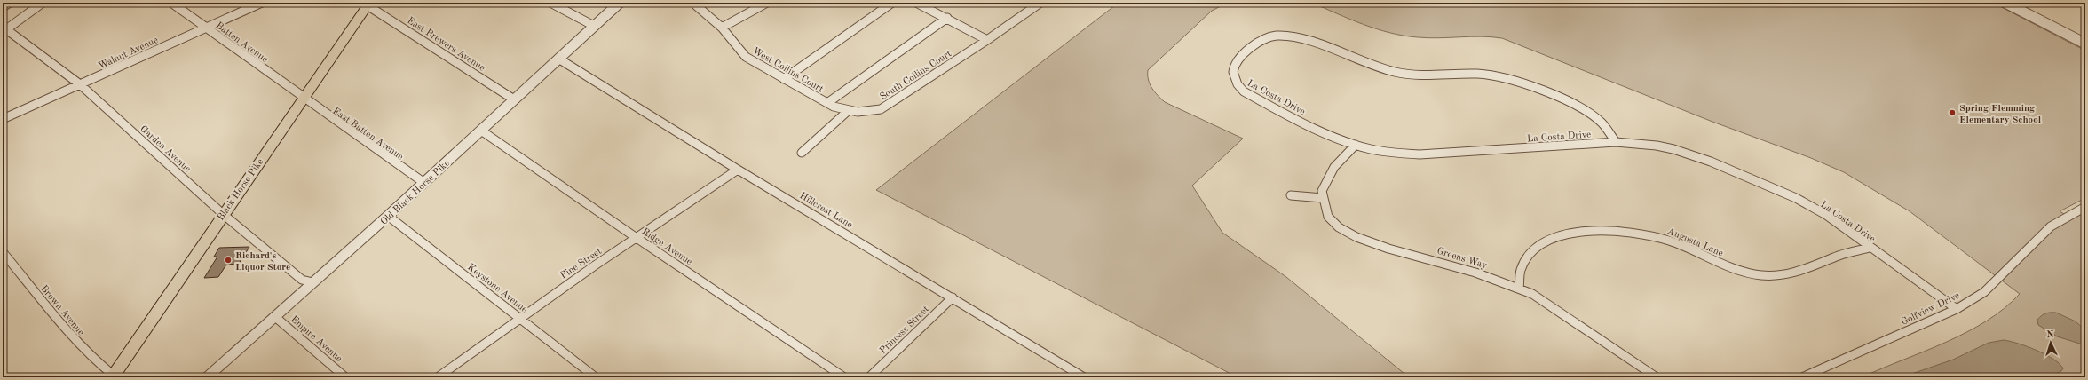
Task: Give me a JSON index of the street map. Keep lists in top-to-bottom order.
{
  "streets": {
    "main road": ["Black Horse Pike"],
    "street": [
      "Batten Avenue",
      "East Brewers Avenue",
      "Walnut Avenue",
      "West Collins Court",
      "South Collins Court",
      "La Costa Drive",
      "East Batten Avenue",
      "Garden Avenue",
      "Old Black Horse Pike",
      "Hillcrest Lane",
      "Augusta Lane",
      "Ridge Avenue",
      "Greens Way",
      "Pine Street",
      "Keystone Avenue",
      "Golfview Drive",
      "Brown Avenue",
      "Princess Street",
      "Empire Avenue"
    ]
  },
  "crossings": [
    ["Batten Avenue", "Walnut Avenue"],
    ["Batten Avenue", "East Batten Avenue"],
    ["Batten Avenue", "Black Horse Pike"],
    ["East Brewers Avenue", "Black Horse Pike"],
    ["East Brewers Avenue", "Old Black Horse Pike"],
    ["Walnut Avenue", "Garden Avenue"],
    ["West Collins Court", "South Collins Court"],
    ["La Costa Drive", "Augusta Lane"],
    ["La Costa Drive", "Greens Way"],
    ["La Costa Drive", "Golfview Drive"],
    ["East Batten Avenue", "Black Horse Pike"],
    ["East Batten Avenue", "Old Black Horse Pike"],
    ["Garden Avenue", "Black Horse Pike"],
    ["Garden Avenue", "Old Black Horse Pike"],
    ["Black Horse Pike", "Brown Avenue"],
    ["Old Black Horse Pike", "Hillcrest Lane"],
    ["Old Black Horse Pike", "Ridge Avenue"],
    ["Old Black Horse Pike", "Keystone Avenue"],
    ["Old Black Horse Pike", "Empire Avenue"],
    ["Hillcrest Lane", "Pine Street"],
    ["Hillcrest Lane", "Princess Street"],
    ["Augusta Lane", "Greens Way"],
    ["Ridge Avenue", "Pine Street"],
    ["Pine Street", "Keystone Avenue"]
  ],
  "places": ["Spring Flemming Elementary School", "Richard's Liquor Store"],
  "north": "top"
}
